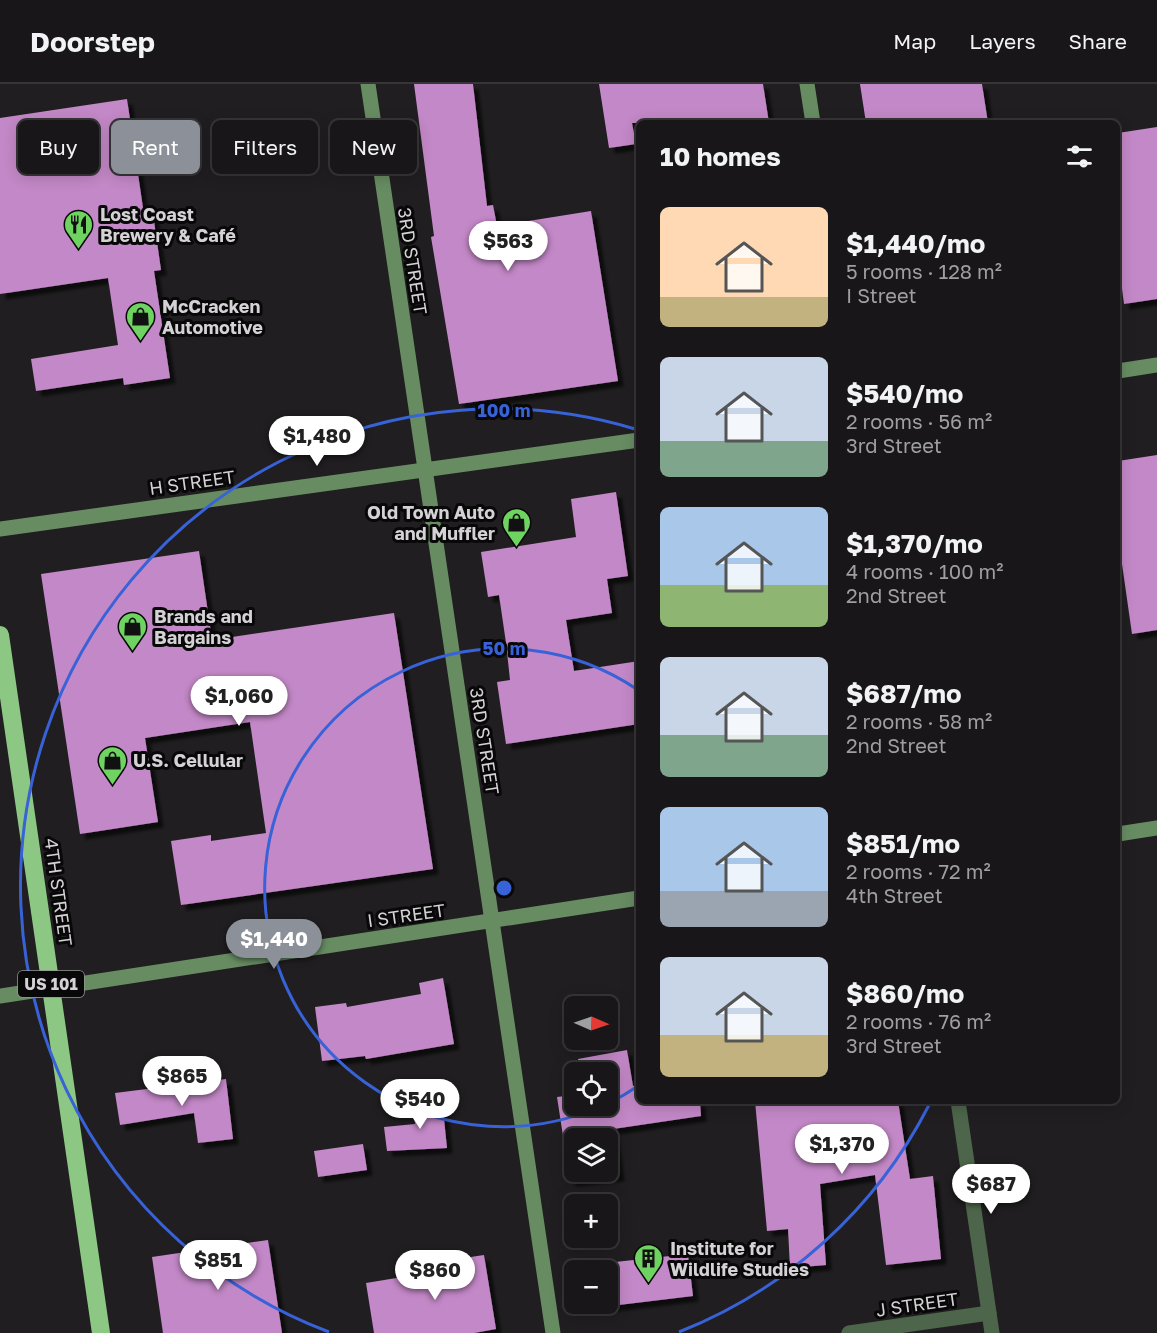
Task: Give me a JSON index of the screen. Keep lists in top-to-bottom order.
{
  "streets": {
    "highway": ["4TH STREET", "US 101"],
    "street": [
      "3RD STREET",
      "H STREET",
      "I STREET",
      "J STREET"
    ]
  },
  "crossings": [
    ["3RD STREET", "H STREET"],
    ["3RD STREET", "I STREET"],
    ["4TH STREET", "I STREET"]
  ],
  "places": {
    "restaurant": ["Lost Coast Brewery & Café"],
    "shop": [
      "McCracken Automotive",
      "Old Town Auto and Muffler",
      "Brands and Bargains",
      "U.S. Cellular"
    ],
    "building": ["Institute for Wildlife Studies"]
  },
  "north": "right",
  "page": {
    "header": "Doorstep",
    "nav": ["Map", "Layers", "Share"],
    "chip": [
      "Buy",
      "Rent",
      "Filters",
      "New"
    ],
    "heading": "10 homes",
    "list": [
      {
        "name": "$1,440/mo",
        "note": "5 rooms · 128 m² · I Street"
      },
      {
        "name": "$540/mo",
        "note": "2 rooms · 56 m² · 3rd Street"
      },
      {
        "name": "$1,370/mo",
        "note": "4 rooms · 100 m² · 2nd Street"
      },
      {
        "name": "$687/mo",
        "note": "2 rooms · 58 m² · 2nd Street"
      },
      {
        "name": "$851/mo",
        "note": "2 rooms · 72 m² · 4th Street"
      },
      {
        "name": "$860/mo",
        "note": "2 rooms · 76 m² · 3rd Street"
      }
    ],
    "price": [
      "$563",
      "$1,480",
      "$1,060",
      "$1,440",
      "$865",
      "$540",
      "$1,370",
      "$687",
      "$851",
      "$860"
    ],
    "map_buttons": ["+", "−"]
  },
  "rings": ["100 m", "50 m"]
}
